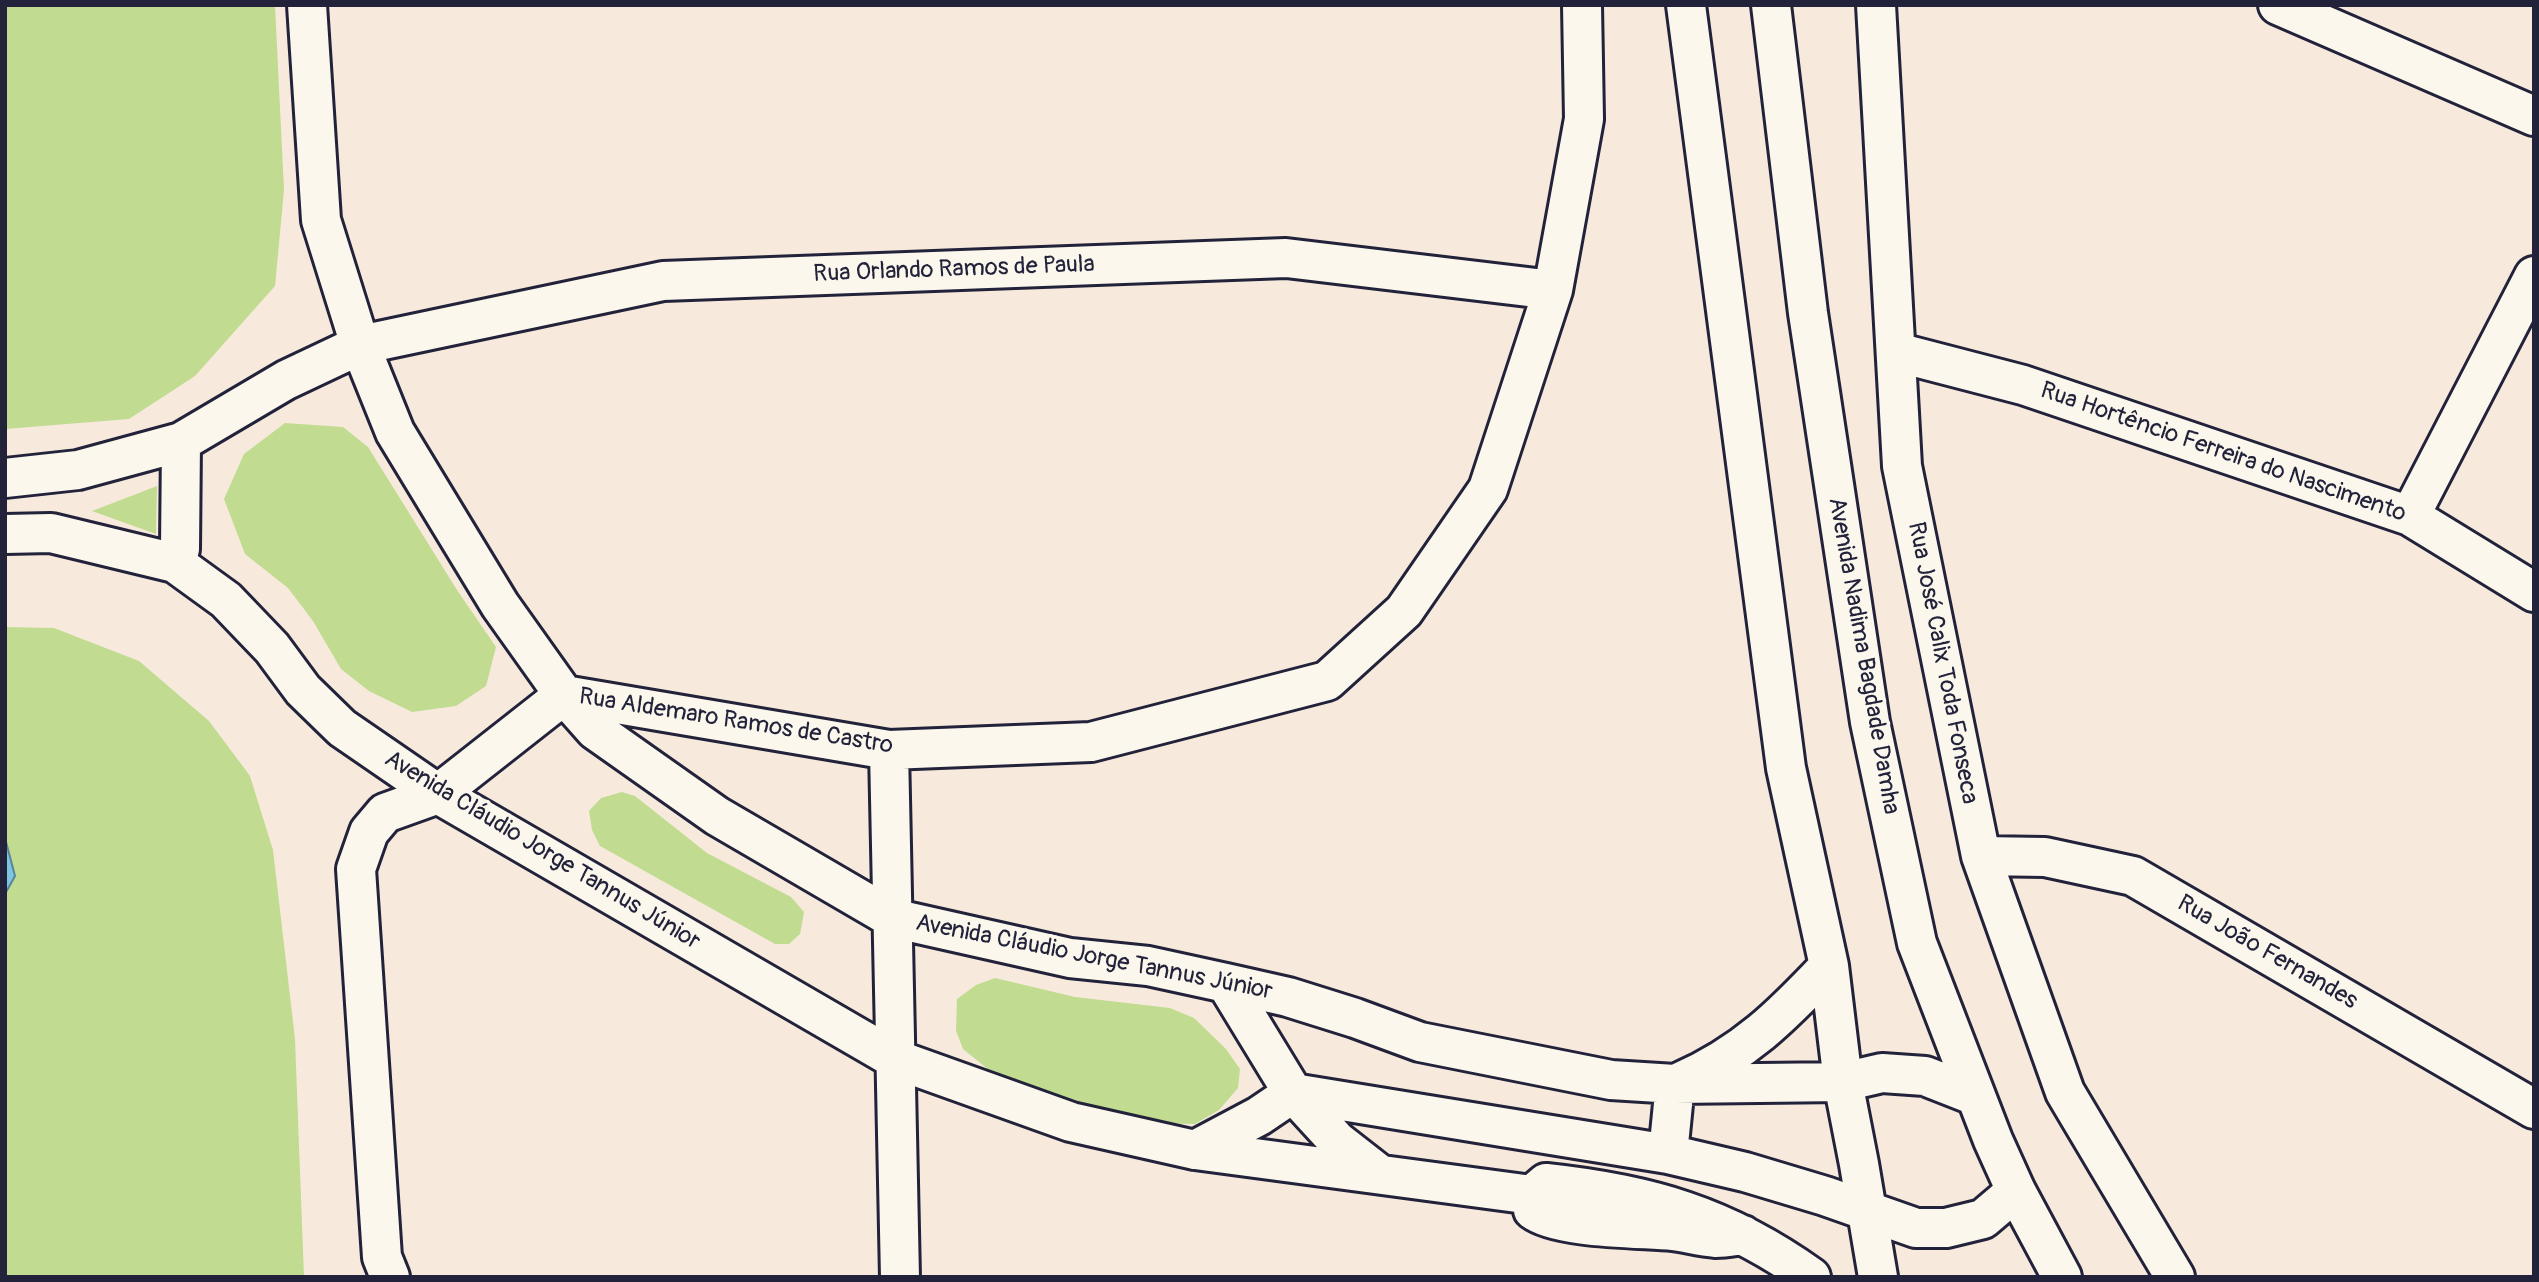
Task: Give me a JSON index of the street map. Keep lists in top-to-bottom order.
{
  "streets": {
    "street": [
      "Rua Orlando Ramos de Paula",
      "Rua Hortêncio Ferreira do Nascimento",
      "Avenida Nadima Bagdade Damha",
      "Rua José Calix Toda Fonseca",
      "Rua Aldemaro Ramos de Castro",
      "Avenida Cláudio Jorge Tannus Júnior",
      "Rua João Fernandes"
    ]
  },
  "crossings": [
    ["Rua Orlando Ramos de Paula", "Rua Aldemaro Ramos de Castro"],
    ["Rua Orlando Ramos de Paula", "Avenida Cláudio Jorge Tannus Júnior"],
    ["Rua Hortêncio Ferreira do Nascimento", "Rua José Calix Toda Fonseca"],
    ["Avenida Nadima Bagdade Damha", "Avenida Cláudio Jorge Tannus Júnior"],
    ["Rua José Calix Toda Fonseca", "Rua João Fernandes"],
    ["Rua Aldemaro Ramos de Castro", "Avenida Cláudio Jorge Tannus Júnior"]
  ]
}
